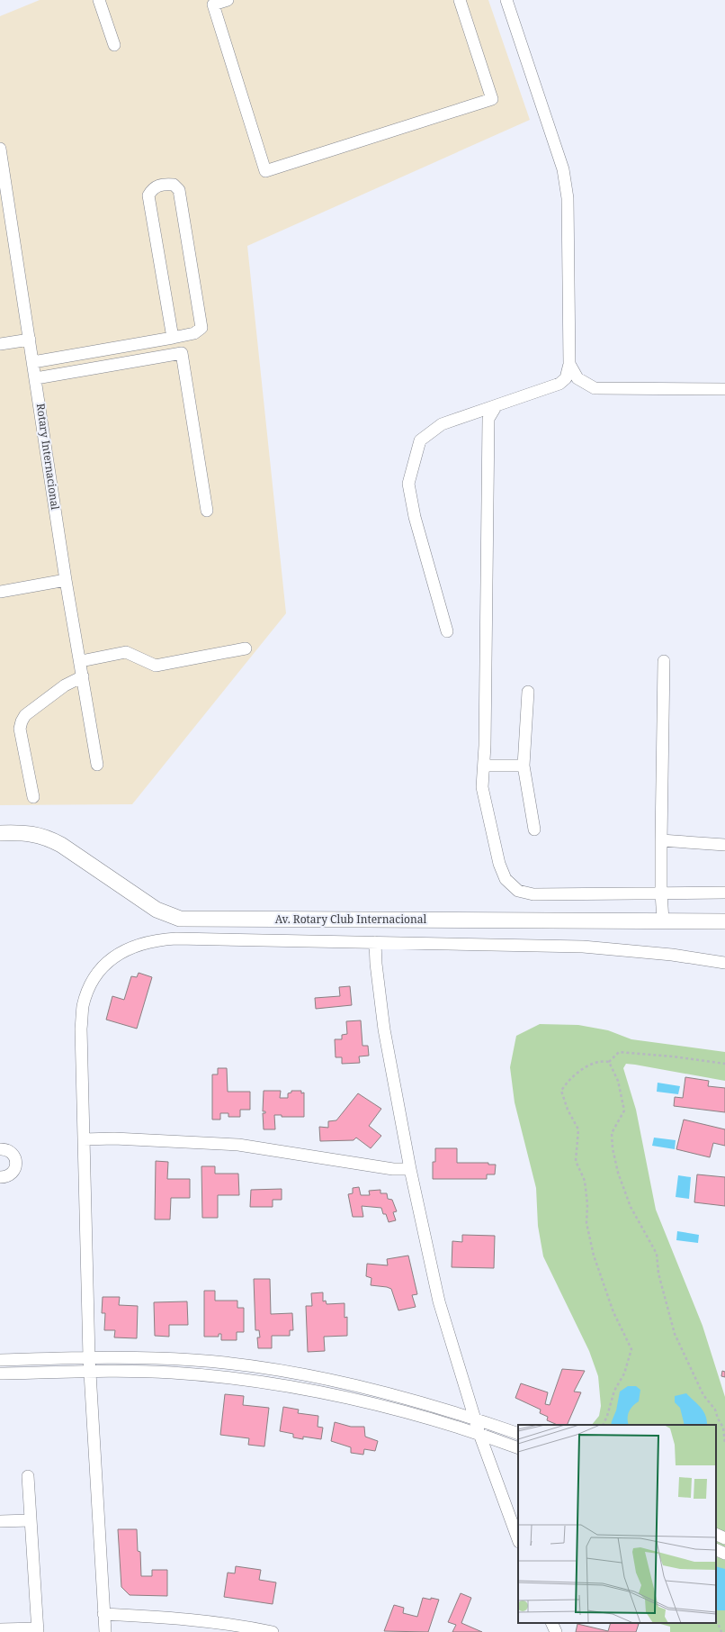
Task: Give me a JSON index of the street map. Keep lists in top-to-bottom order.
{
  "streets": {
    "main road": ["Av. Rotary Club Internacional"],
    "street": ["Rotary Internacional"]
  }
}
